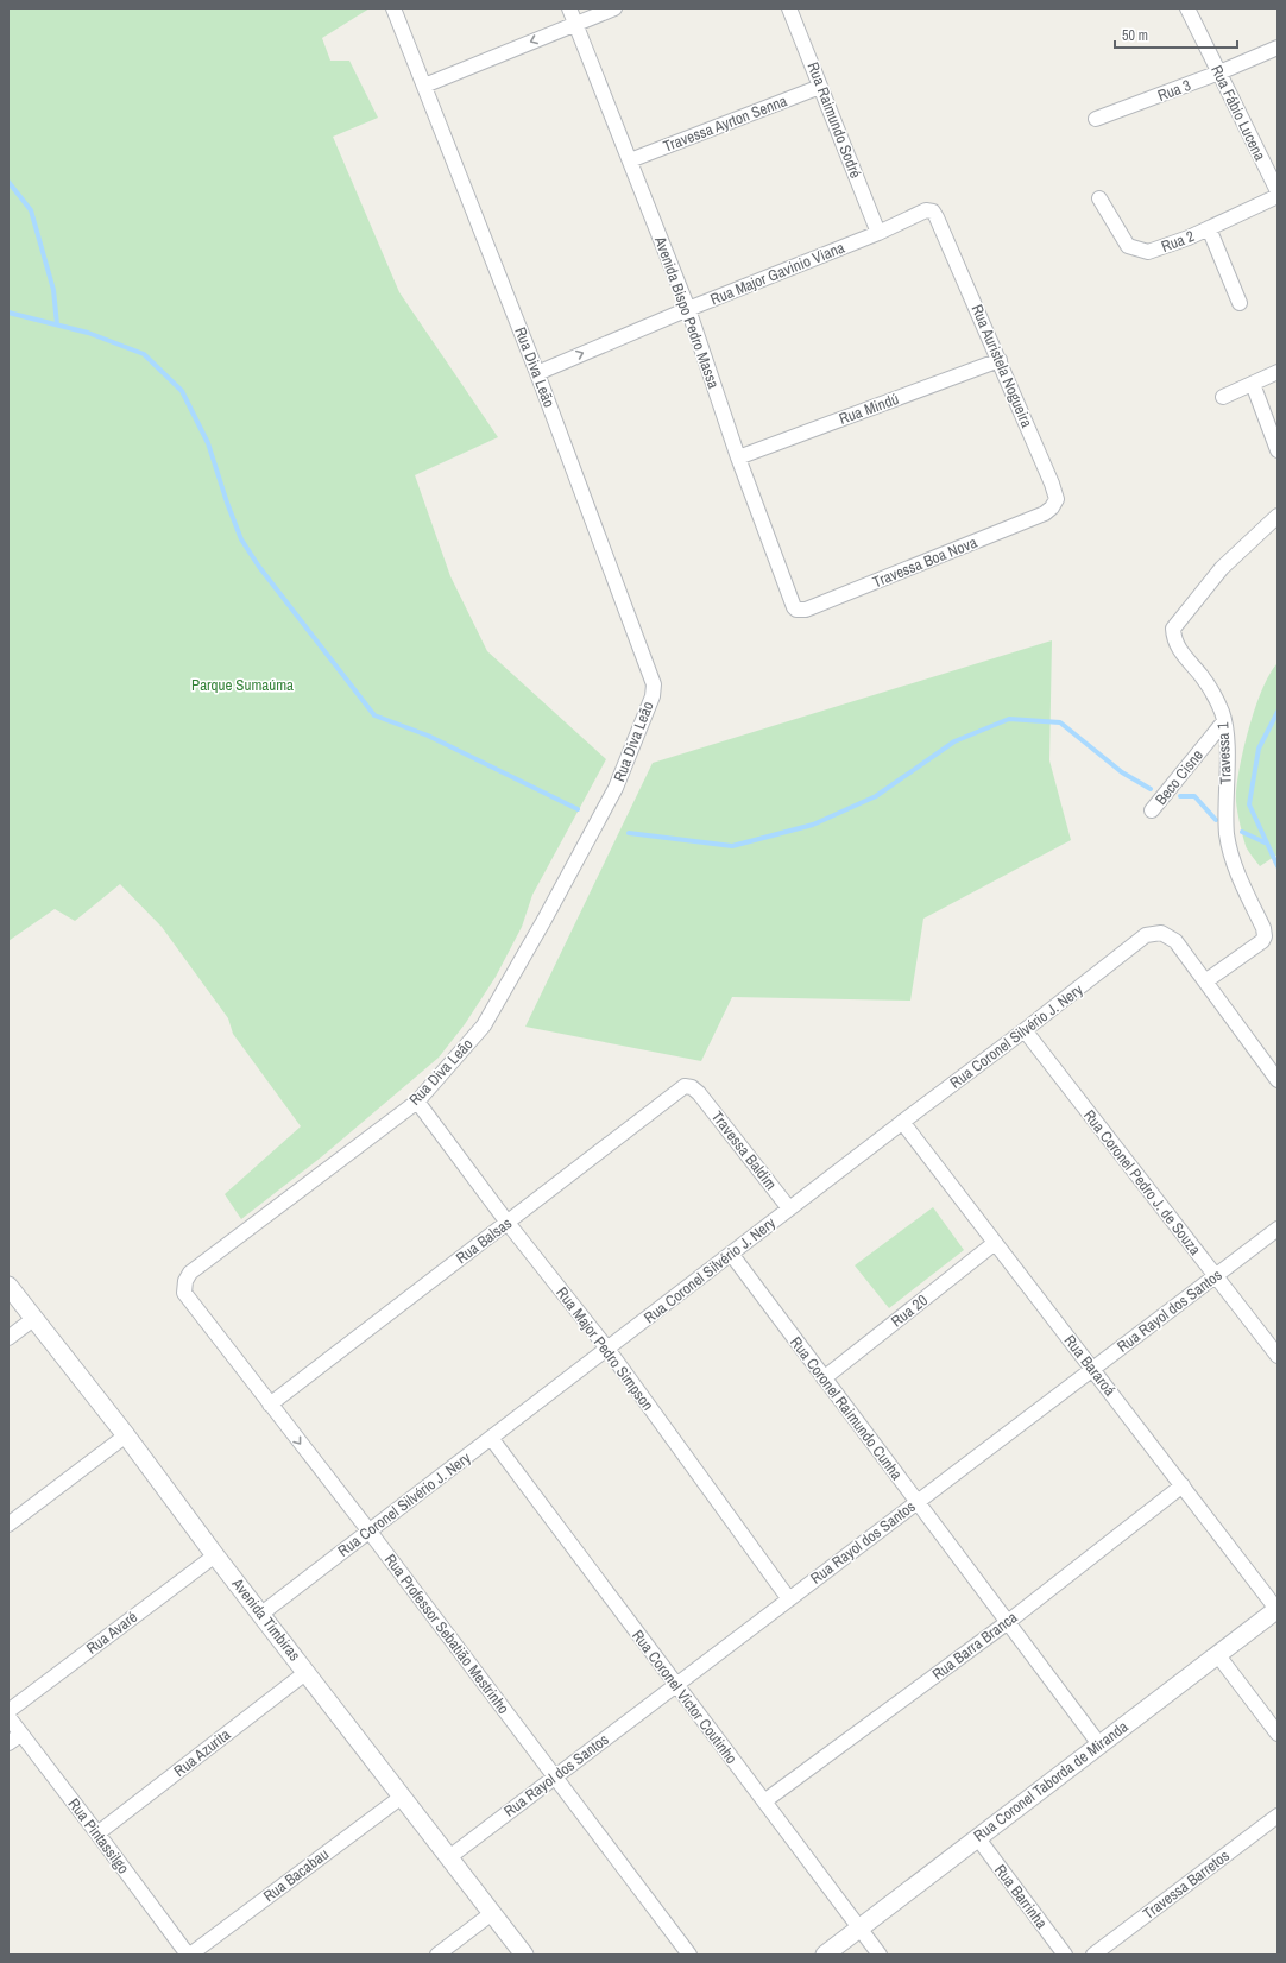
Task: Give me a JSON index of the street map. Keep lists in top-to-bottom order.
{
  "streets": {
    "street": [
      "Rua 3",
      "Rua Fábio Lucena",
      "Rua Raimundo Sodré",
      "Travessa Ayrton Senna",
      "Rua 2",
      "Rua Major Gavinio Viana",
      "Avenida Bispo Pedro Massa",
      "Rua Auristela Nogueira",
      "Rua Diva Leão",
      "Rua Mindú",
      "Travessa Boa Nova",
      "Travessa 1",
      "Beco Cisne",
      "Rua Coronel Silvério J. Nery",
      "Travessa Baldim",
      "Rua Coronel Pedro J. de Souza",
      "Rua Balsas",
      "Rua 20",
      "Rua Rayol dos Santos",
      "Rua Major Pedro Simpson",
      "Rua Bararoá",
      "Rua Coronel Raimundo Cunha",
      "Avenida Timbiras",
      "Rua Avaré",
      "Rua Professor Sebatião Mestrinho",
      "Rua Barra Branca",
      "Rua Coronel Victor Coutinho",
      "Rua Azurita",
      "Rua Coronel Taborda de Miranda",
      "Rua Pintassilgo",
      "Rua Bacabau",
      "Travessa Barretos",
      "Rua Barrinha"
    ]
  },
  "crossings": [
    ["Rua 3", "Rua Fábio Lucena"],
    ["Rua Raimundo Sodré", "Travessa Ayrton Senna"],
    ["Rua Raimundo Sodré", "Rua Major Gavinio Viana"],
    ["Travessa Ayrton Senna", "Avenida Bispo Pedro Massa"],
    ["Rua Major Gavinio Viana", "Avenida Bispo Pedro Massa"],
    ["Rua Major Gavinio Viana", "Rua Auristela Nogueira"],
    ["Rua Major Gavinio Viana", "Rua Diva Leão"],
    ["Avenida Bispo Pedro Massa", "Rua Mindú"],
    ["Avenida Bispo Pedro Massa", "Travessa Boa Nova"],
    ["Rua Auristela Nogueira", "Rua Mindú"],
    ["Rua Auristela Nogueira", "Travessa Boa Nova"],
    ["Rua Diva Leão", "Rua Major Pedro Simpson"],
    ["Rua Diva Leão", "Rua Professor Sebatião Mestrinho"],
    ["Travessa 1", "Beco Cisne"],
    ["Travessa 1", "Rua Coronel Silvério J. Nery"],
    ["Rua Coronel Silvério J. Nery", "Travessa Baldim"],
    ["Rua Coronel Silvério J. Nery", "Rua Coronel Pedro J. de Souza"],
    ["Rua Coronel Silvério J. Nery", "Rua Major Pedro Simpson"],
    ["Rua Coronel Silvério J. Nery", "Rua Bararoá"],
    ["Rua Coronel Silvério J. Nery", "Rua Coronel Raimundo Cunha"],
    ["Rua Coronel Silvério J. Nery", "Avenida Timbiras"],
    ["Rua Coronel Silvério J. Nery", "Rua Professor Sebatião Mestrinho"],
    ["Rua Coronel Silvério J. Nery", "Rua Coronel Victor Coutinho"],
    ["Travessa Baldim", "Rua Balsas"],
    ["Rua Coronel Pedro J. de Souza", "Rua Rayol dos Santos"],
    ["Rua Balsas", "Rua Major Pedro Simpson"],
    ["Rua Balsas", "Rua Professor Sebatião Mestrinho"],
    ["Rua 20", "Rua Bararoá"],
    ["Rua 20", "Rua Coronel Raimundo Cunha"],
    ["Rua Rayol dos Santos", "Rua Major Pedro Simpson"],
    ["Rua Rayol dos Santos", "Rua Bararoá"],
    ["Rua Rayol dos Santos", "Rua Coronel Raimundo Cunha"],
    ["Rua Rayol dos Santos", "Avenida Timbiras"],
    ["Rua Rayol dos Santos", "Rua Professor Sebatião Mestrinho"],
    ["Rua Rayol dos Santos", "Rua Coronel Victor Coutinho"],
    ["Rua Bararoá", "Rua Barra Branca"],
    ["Rua Bararoá", "Rua Coronel Taborda de Miranda"],
    ["Rua Coronel Raimundo Cunha", "Rua Barra Branca"],
    ["Rua Coronel Raimundo Cunha", "Rua Coronel Taborda de Miranda"],
    ["Avenida Timbiras", "Rua Avaré"],
    ["Avenida Timbiras", "Rua Azurita"],
    ["Avenida Timbiras", "Rua Bacabau"],
    ["Rua Barra Branca", "Rua Coronel Victor Coutinho"],
    ["Rua Coronel Victor Coutinho", "Rua Coronel Taborda de Miranda"],
    ["Rua Azurita", "Rua Pintassilgo"],
    ["Rua Coronel Taborda de Miranda", "Rua Barrinha"],
    ["Rua Pintassilgo", "Rua Bacabau"]
  ],
  "one_way": ["Rua Major Gavinio Viana"],
  "parks": ["Parque Sumaúma"],
  "scale_bar": "50 m"
}
